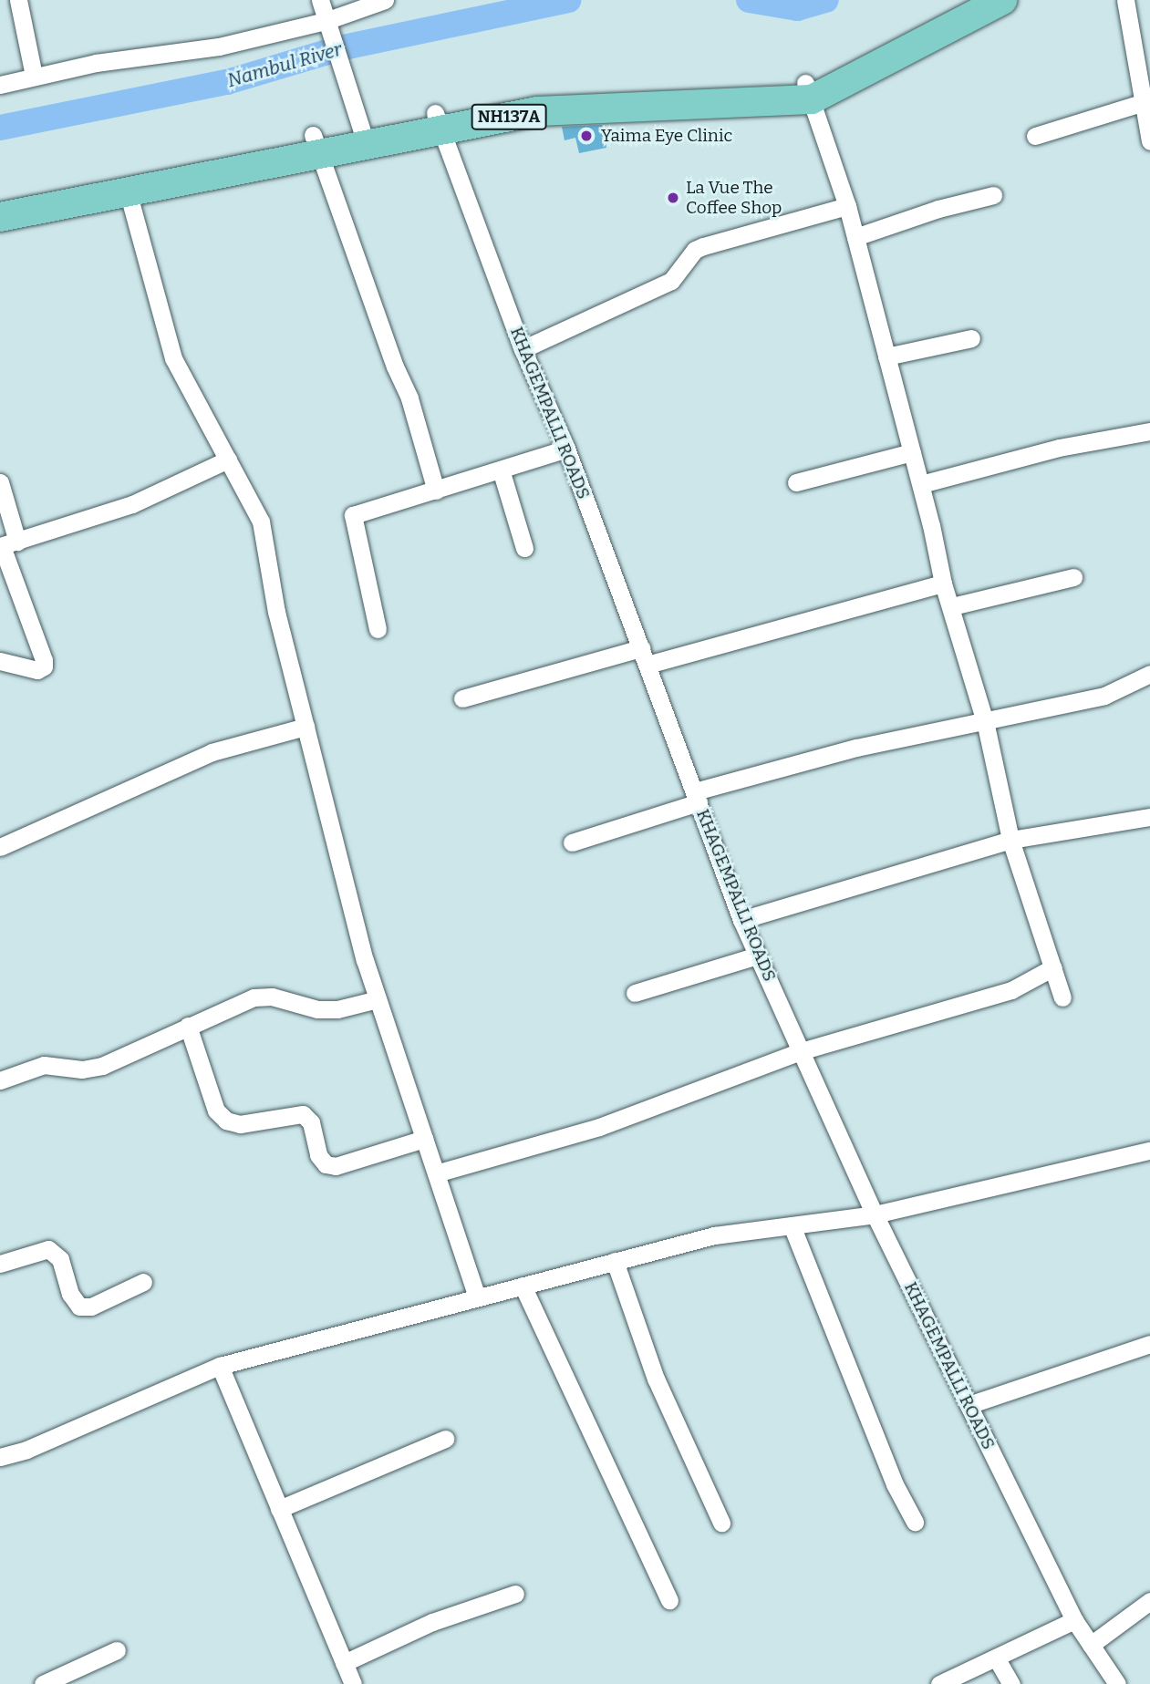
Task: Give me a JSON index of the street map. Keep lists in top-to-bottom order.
{
  "streets": {
    "highway": ["NH137A"],
    "street": ["KHAGEMPALLI ROADS"]
  },
  "crossings": [
    ["NH137A", "KHAGEMPALLI ROADS"]
  ],
  "water": ["Nambul River"],
  "places": ["Yaima Eye Clinic", "La Vue The Coffee Shop"]
}
